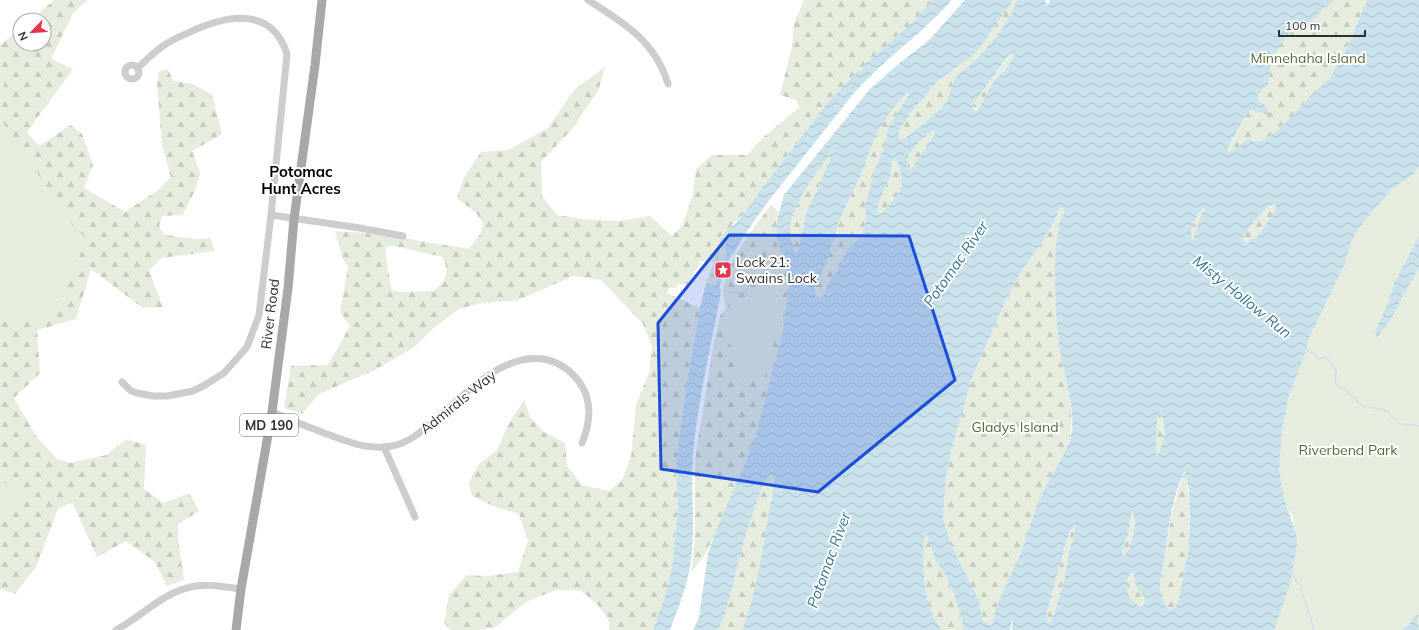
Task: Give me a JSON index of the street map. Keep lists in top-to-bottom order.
{
  "streets": {
    "main road": ["River Road", "MD 190"],
    "street": ["Admirals Way"]
  },
  "crossings": [
    ["River Road", "Admirals Way"]
  ],
  "districts": ["Potomac Hunt Acres"],
  "water": ["Potomac River", "Misty Hollow Run"],
  "parks": ["Minnehaha Island", "Gladys Island", "Riverbend Park"],
  "places": {
    "place": ["Lock 21: Swains Lock"]
  },
  "scale_bar": "100 m",
  "north": "bottom left"
}
